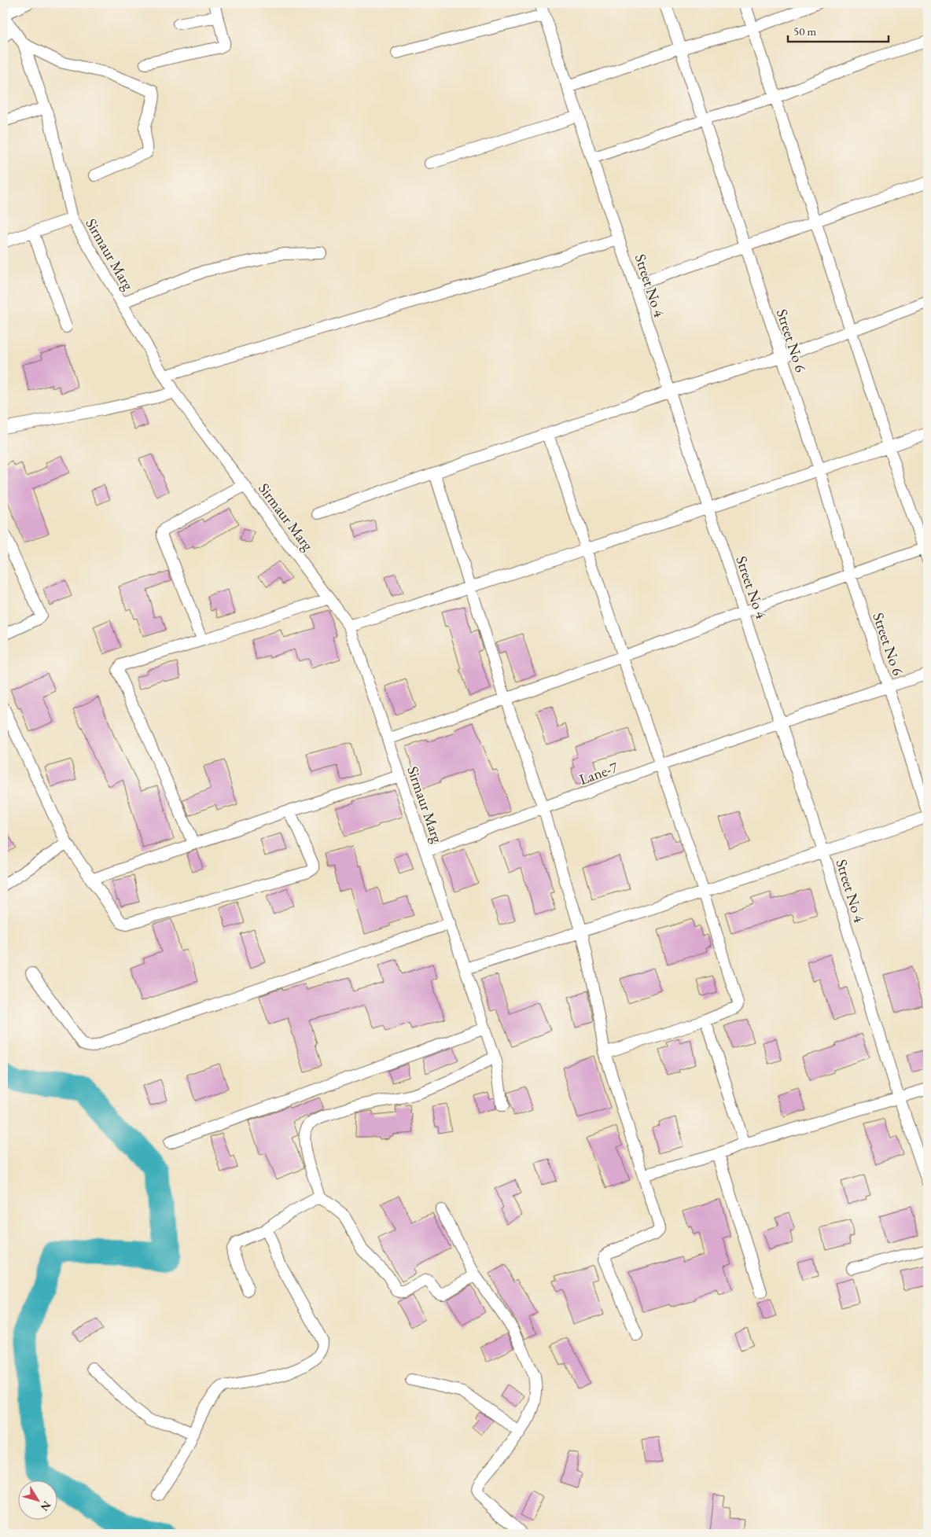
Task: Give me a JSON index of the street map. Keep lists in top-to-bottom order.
{
  "streets": {
    "street": [
      "Sirmaur Marg",
      "Street No 4",
      "Street No 6",
      "Lane-7"
    ]
  },
  "crossings": [
    ["Sirmaur Marg", "Lane-7"],
    ["Street No 4", "Lane-7"],
    ["Street No 6", "Lane-7"]
  ],
  "scale_bar": "50 m",
  "north": "bottom right"
}
